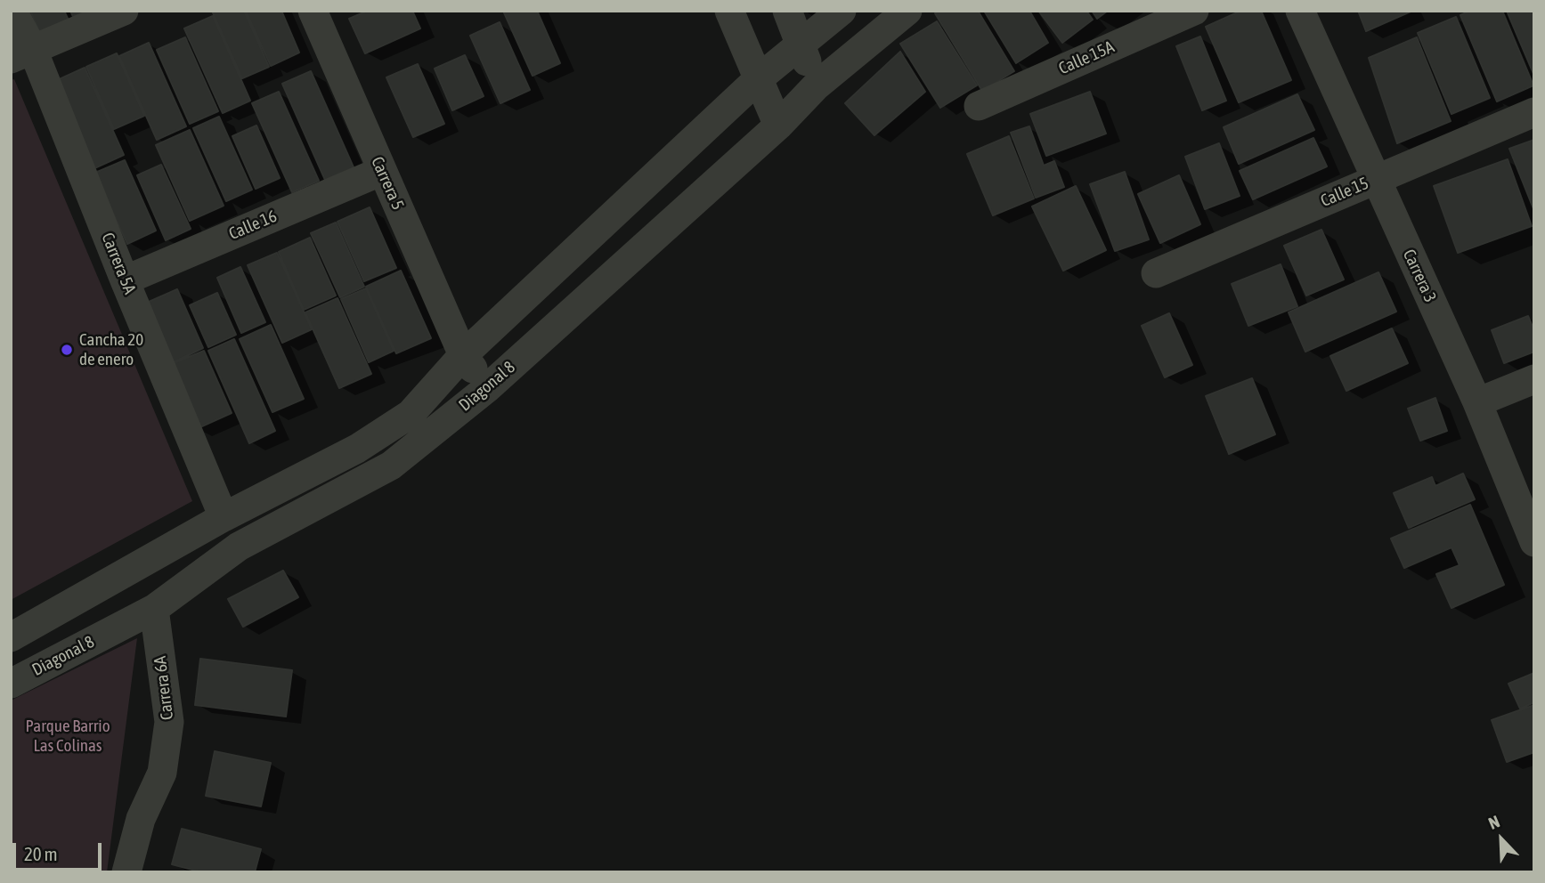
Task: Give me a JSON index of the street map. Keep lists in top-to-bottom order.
{
  "streets": {
    "street": [
      "Calle 15A",
      "Carrera 5",
      "Calle 15",
      "Calle 16",
      "Carrera 5A",
      "Carrera 3",
      "Diagonal 8",
      "Carrera 6A"
    ]
  },
  "crossings": [
    ["Carrera 5", "Calle 16"],
    ["Carrera 5", "Diagonal 8"],
    ["Calle 15", "Carrera 3"],
    ["Calle 16", "Carrera 5A"],
    ["Carrera 5A", "Diagonal 8"],
    ["Diagonal 8", "Carrera 6A"]
  ],
  "parks": ["Parque Barrio Las Colinas"],
  "places": ["Cancha 20 de enero"],
  "scale_bar": "20 m",
  "north": "top left"
}
